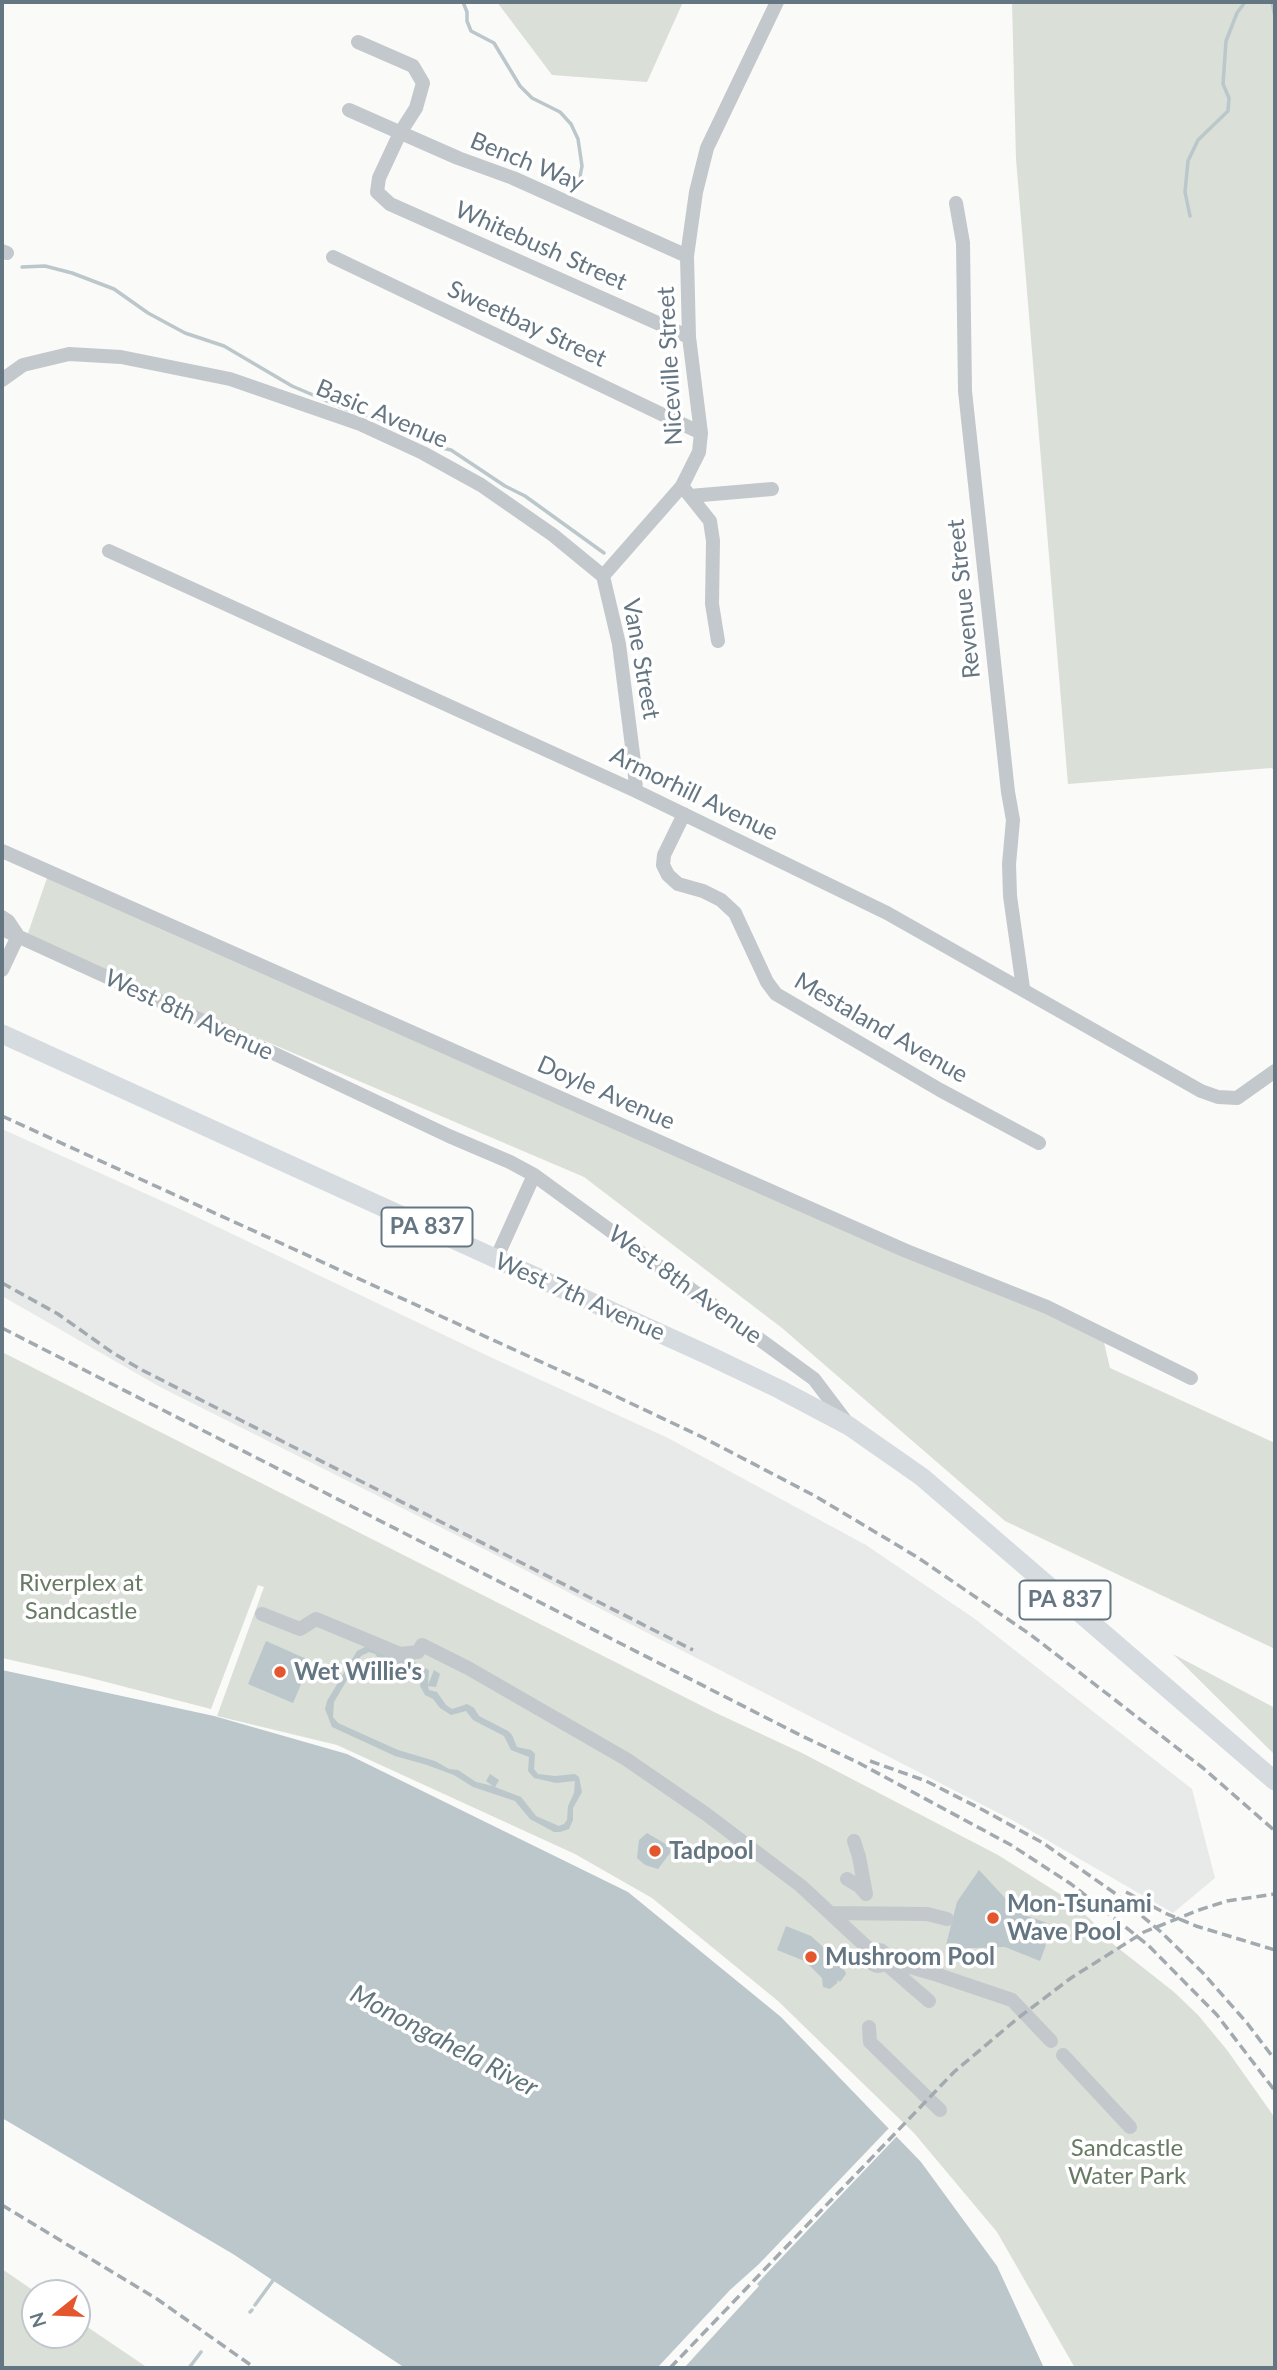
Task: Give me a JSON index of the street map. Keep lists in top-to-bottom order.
{
  "streets": {
    "main road": ["West 8th Avenue", "PA 837", "West 7th Avenue"],
    "street": [
      "Bench Way",
      "Whitebush Street",
      "Sweetbay Street",
      "Niceville Street",
      "Basic Avenue",
      "Revenue Street",
      "Vane Street",
      "Armorhill Avenue",
      "Mestaland Avenue",
      "Doyle Avenue"
    ]
  },
  "crossings": [
    ["Bench Way", "Whitebush Street"],
    ["Bench Way", "Niceville Street"],
    ["Whitebush Street", "Niceville Street"],
    ["Sweetbay Street", "Niceville Street"],
    ["Basic Avenue", "Vane Street"],
    ["Revenue Street", "Armorhill Avenue"],
    ["Vane Street", "Armorhill Avenue"],
    ["Armorhill Avenue", "Mestaland Avenue"],
    ["West 8th Avenue", "West 7th Avenue"]
  ],
  "water": ["Monongahela River"],
  "parks": ["Riverplex at Sandcastle", "Sandcastle Water Park"],
  "places": [
    "Wet Willie's",
    "Tadpool",
    "Mon-Tsunami Wave Pool",
    "Mushroom Pool"
  ],
  "north": "left"
}
